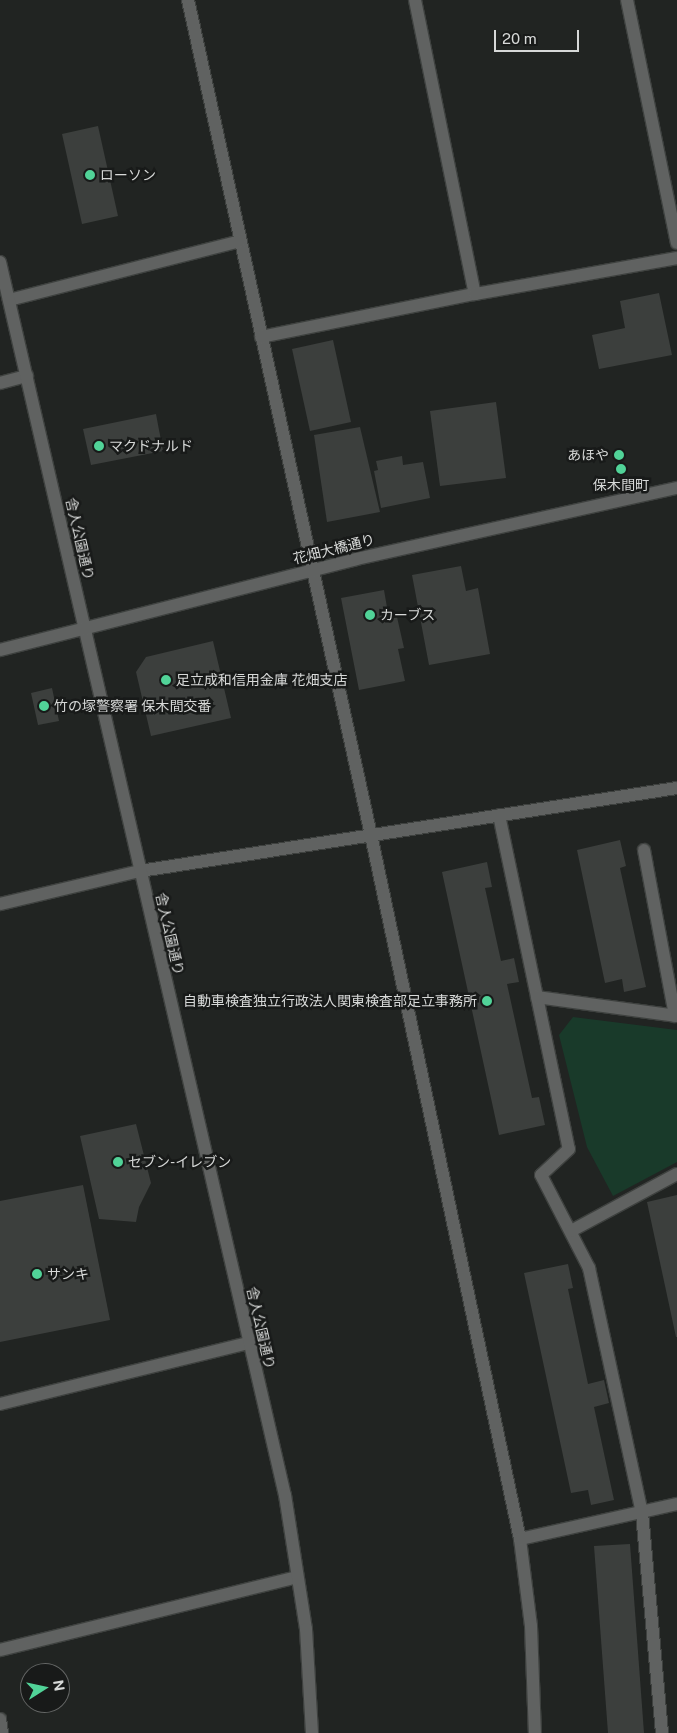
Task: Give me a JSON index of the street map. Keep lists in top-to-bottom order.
{
  "streets": {
    "street": ["舎人公園通り", "花畑大橋通り"]
  },
  "crossings": [
    ["舎人公園通り", "花畑大橋通り"]
  ],
  "places": [
    "ローソン",
    "マクドナルド",
    "あほや",
    "保木間町",
    "カーブス",
    "足立成和信用金庫 花畑支店",
    "竹の塚警察署 保木間交番",
    "自動車検査独立行政法人関東検査部足立事務所",
    "セブン-イレブン",
    "サンキ"
  ],
  "scale_bar": "20 m",
  "north": "right"
}
